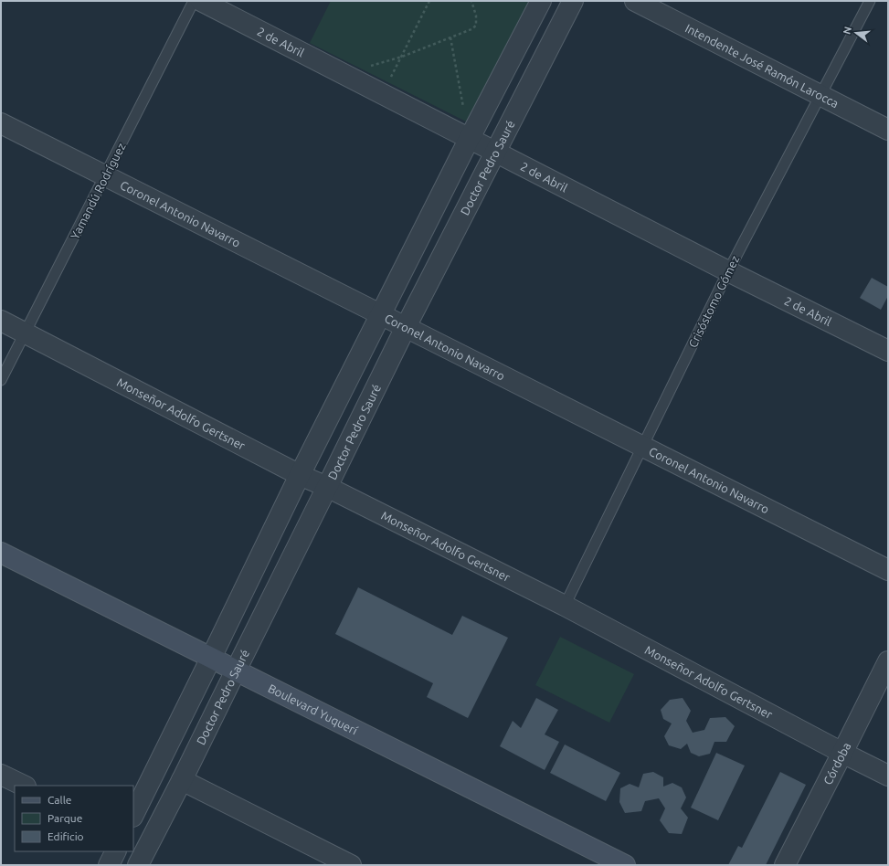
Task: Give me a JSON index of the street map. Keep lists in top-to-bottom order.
{
  "streets": {
    "street": [
      "2 de Abril",
      "Intendente José Ramón Larocca",
      "Doctor Pedro Sauré",
      "Coronel Antonio Navarro",
      "Monseñor Adolfo Gertsner",
      "Boulevard Yuquerí",
      "Córdoba"
    ],
    "lane": ["Yamandú Rodríguez", "Crisóstomo Gómez"]
  },
  "crossings": [
    ["2 de Abril", "Doctor Pedro Sauré"],
    ["2 de Abril", "Crisóstomo Gómez"],
    ["Intendente José Ramón Larocca", "Crisóstomo Gómez"],
    ["Doctor Pedro Sauré", "Coronel Antonio Navarro"],
    ["Doctor Pedro Sauré", "Monseñor Adolfo Gertsner"],
    ["Doctor Pedro Sauré", "Boulevard Yuquerí"],
    ["Yamandú Rodríguez", "Coronel Antonio Navarro"],
    ["Yamandú Rodríguez", "Monseñor Adolfo Gertsner"],
    ["Coronel Antonio Navarro", "Crisóstomo Gómez"],
    ["Crisóstomo Gómez", "Monseñor Adolfo Gertsner"],
    ["Monseñor Adolfo Gertsner", "Córdoba"]
  ],
  "legend": ["Calle", "Parque", "Edificio"],
  "north": "left"
}
